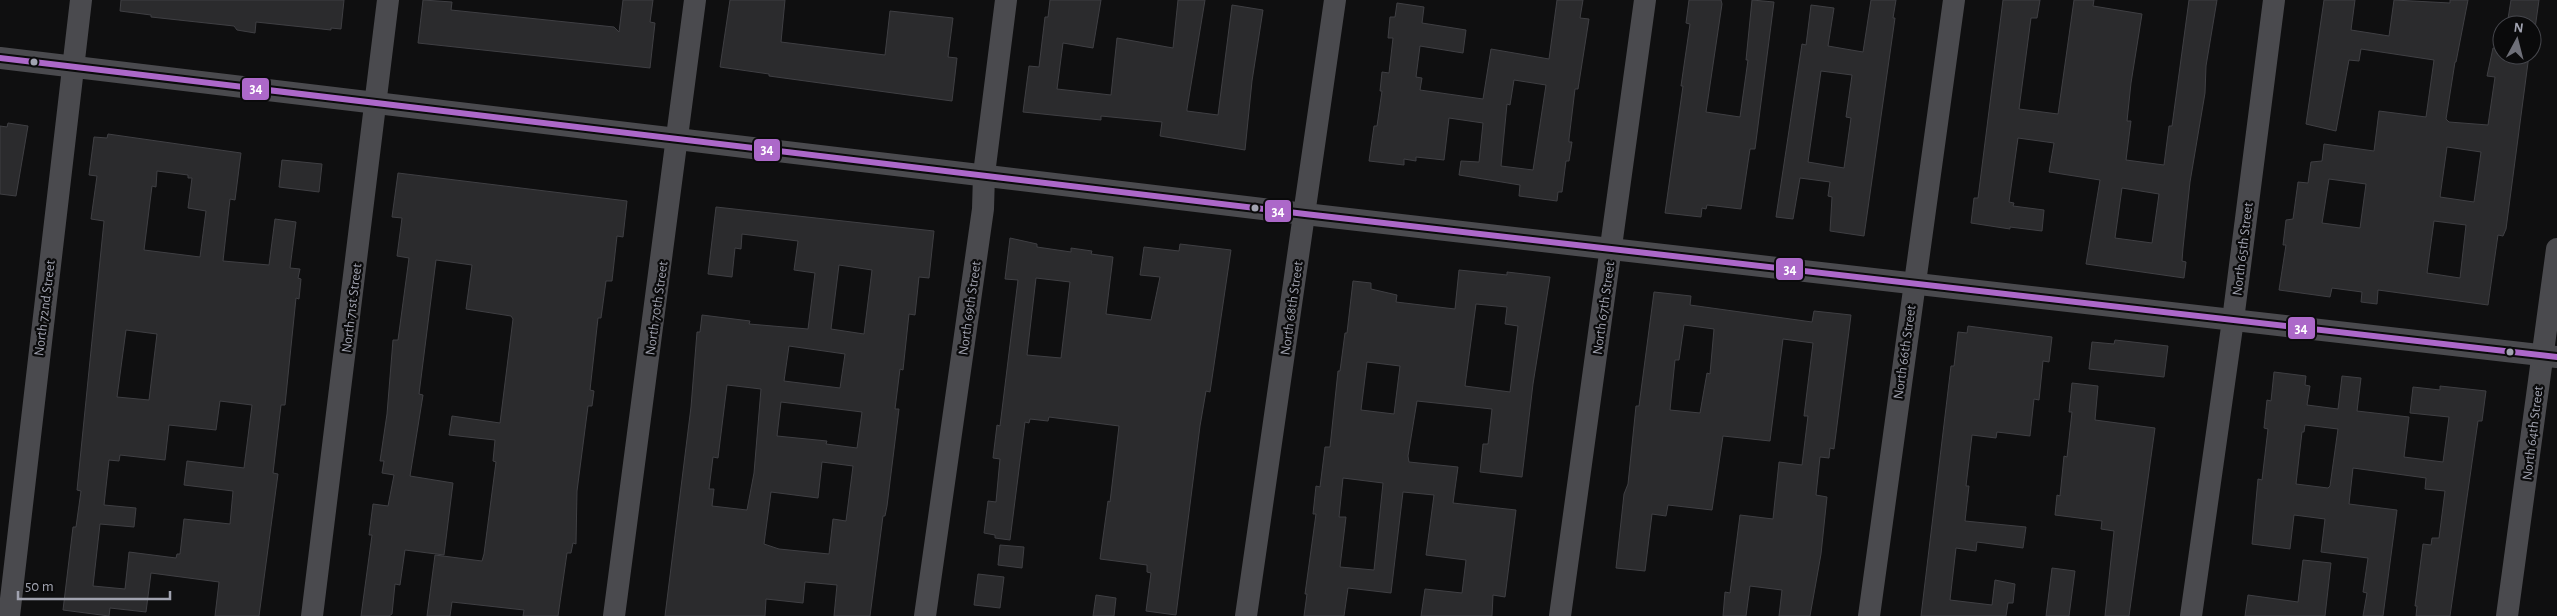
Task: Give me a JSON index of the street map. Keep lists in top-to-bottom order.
{
  "streets": {
    "street": [
      "North 65th Street",
      "North 72nd Street",
      "North 71st Street",
      "North 70th Street",
      "North 69th Street",
      "North 68th Street",
      "North 67th Street",
      "North 66th Street",
      "North 64th Street"
    ]
  },
  "lines": ["transit line 34"],
  "scale_bar": "50 m",
  "north": "top"
}
